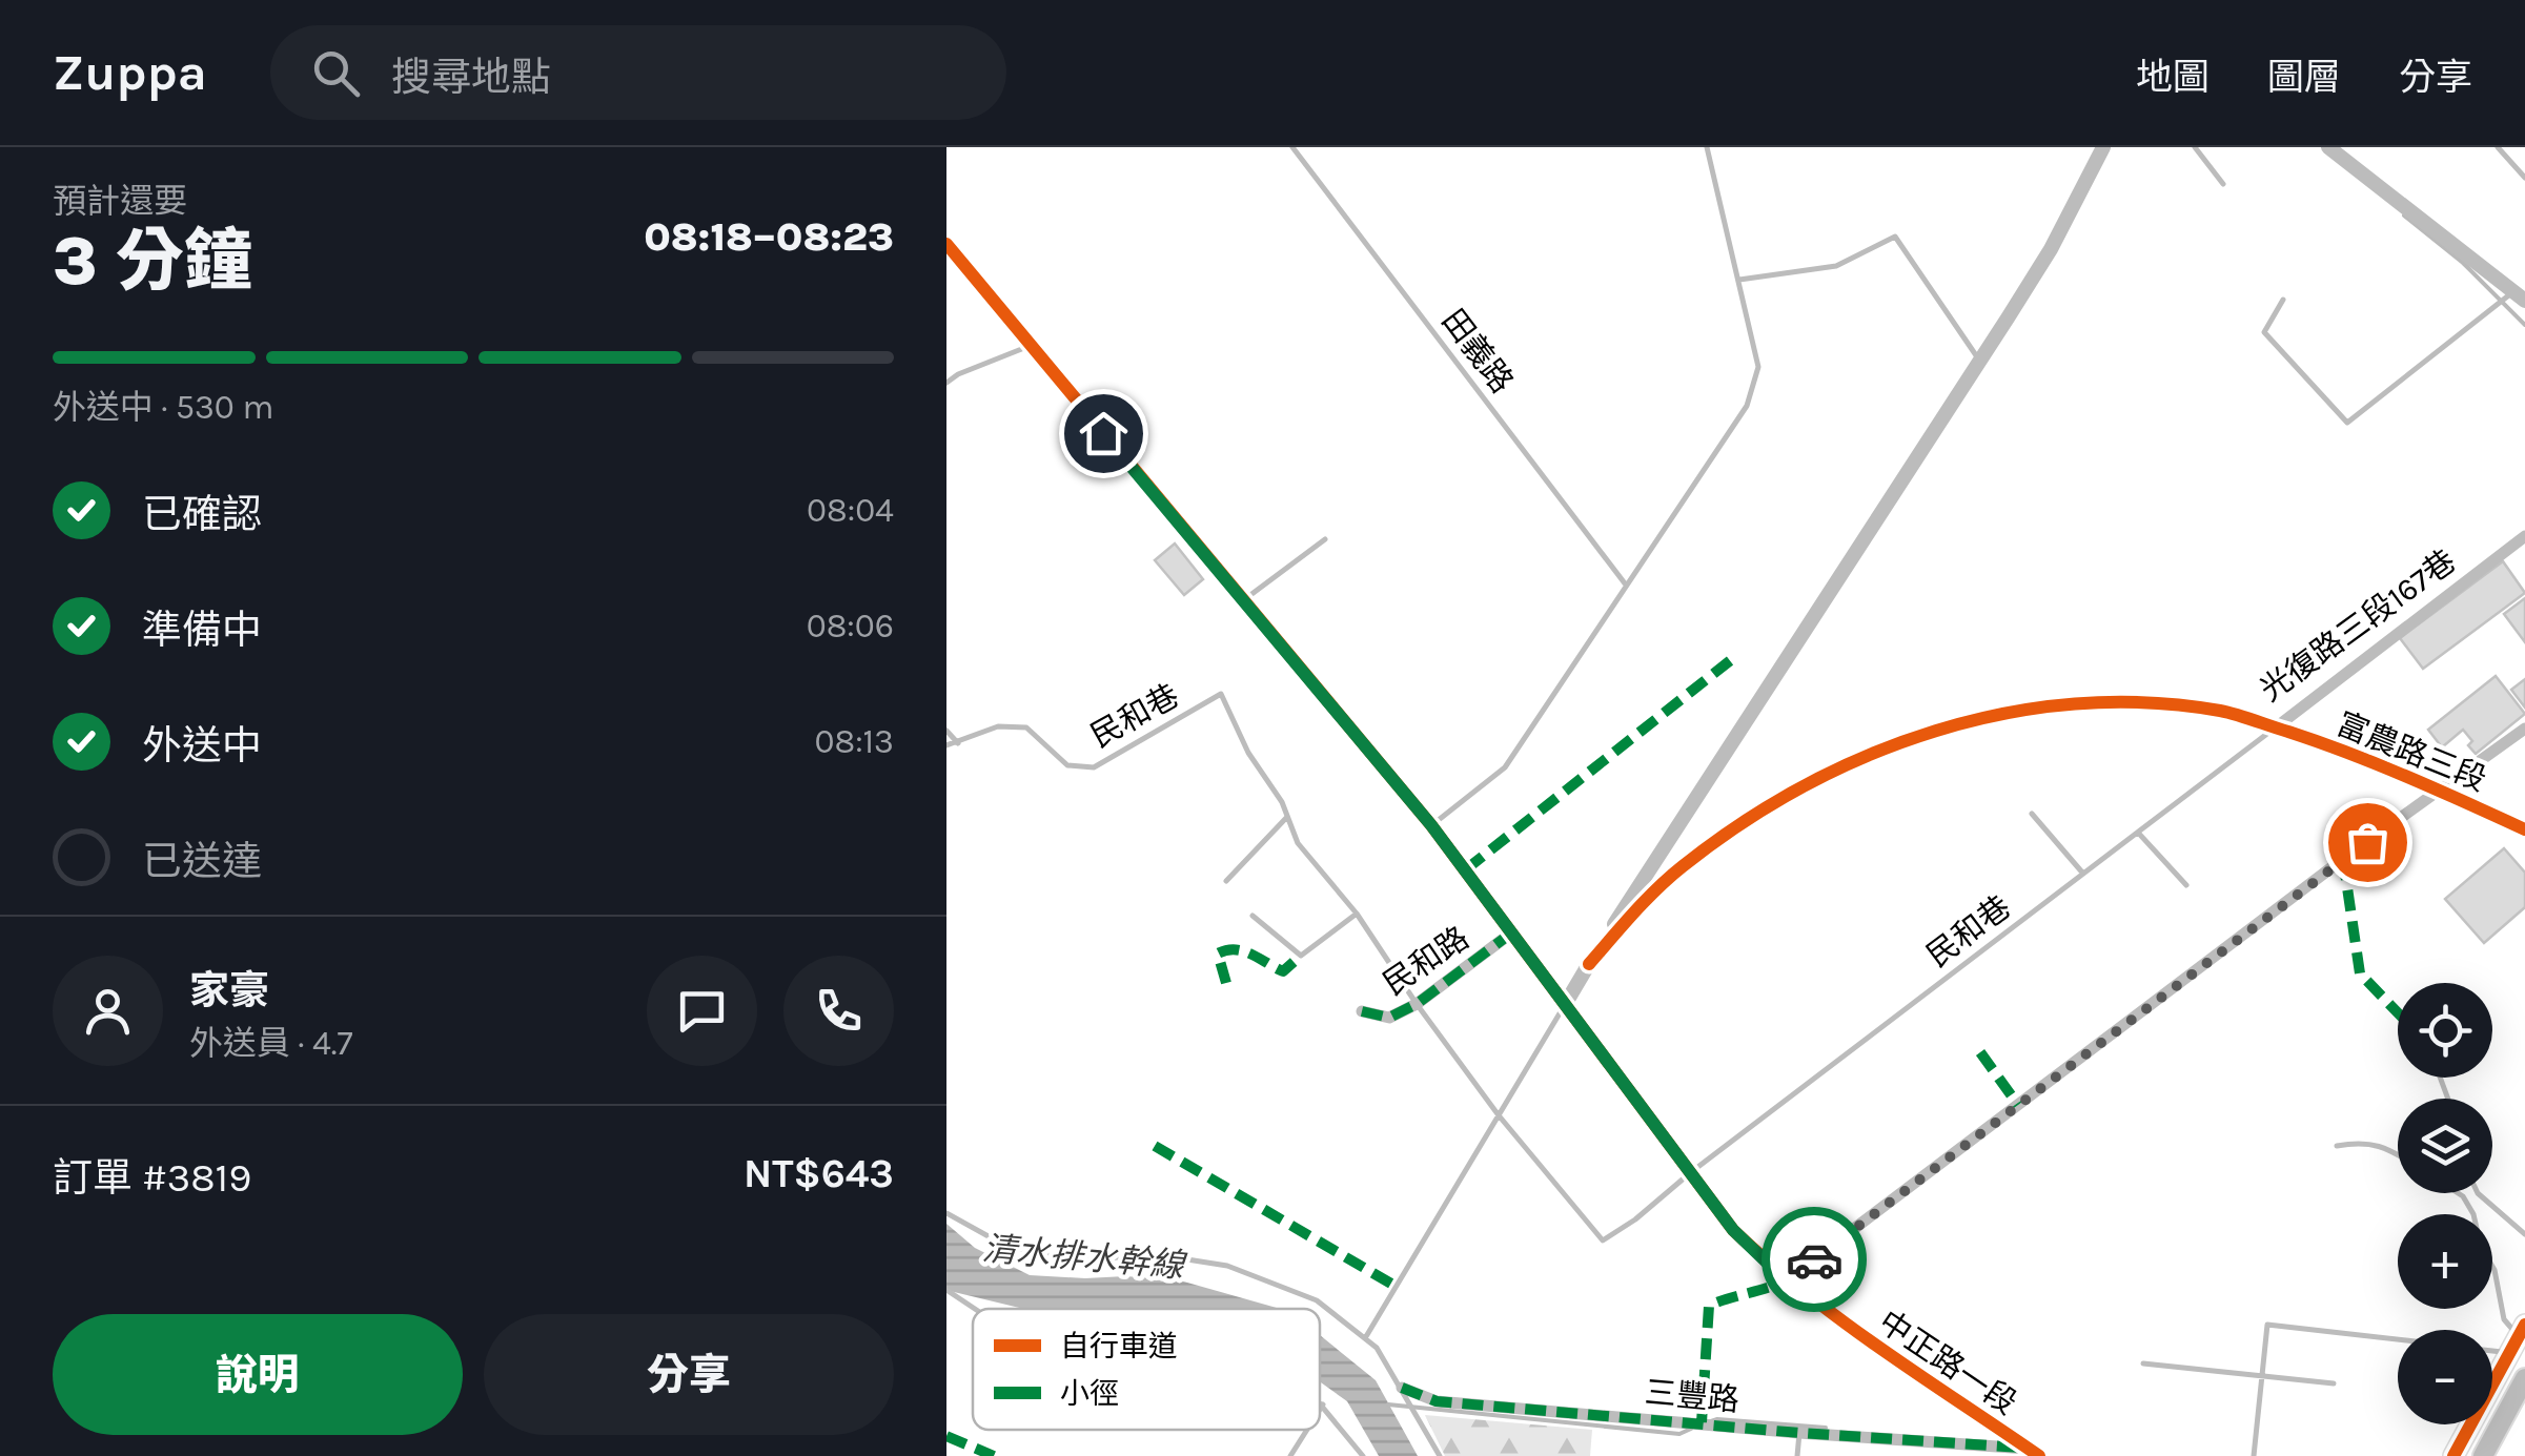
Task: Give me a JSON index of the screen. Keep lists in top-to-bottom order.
{
  "streets": {
    "street": [
      "光復路三段167巷",
      "富農路三段",
      "民和路",
      "中正路一段",
      "三豐路"
    ],
    "lane": ["田義路", "民和巷"]
  },
  "crossings": [
    ["光復路三段167巷", "民和巷"],
    ["光復路三段167巷", "富農路三段"],
    ["民和巷", "富農路三段"],
    ["民和巷", "民和路"],
    ["民和巷", "中正路一段"],
    ["民和路", "中正路一段"],
    ["中正路一段", "三豐路"]
  ],
  "water": ["清水排水幹線"],
  "legend": ["自行車道", "小徑"],
  "page": {
    "header": "Zuppa",
    "search": "搜尋地點",
    "nav": ["地圖", "圖層", "分享"],
    "heading": ["3 分鐘", "預計還要", "08:18–08:23"],
    "panel": [
      "家豪",
      "外送員 · 4.7",
      "訂單 #3819",
      "NT$643"
    ],
    "bar": "外送中 · 530 m",
    "list": [
      ["已確認", "08:04"],
      ["準備中", "08:06"],
      ["外送中", "08:13"],
      "已送達"
    ],
    "map_buttons": ["+", "−"],
    "buttons": ["說明", "分享"]
  }
}
